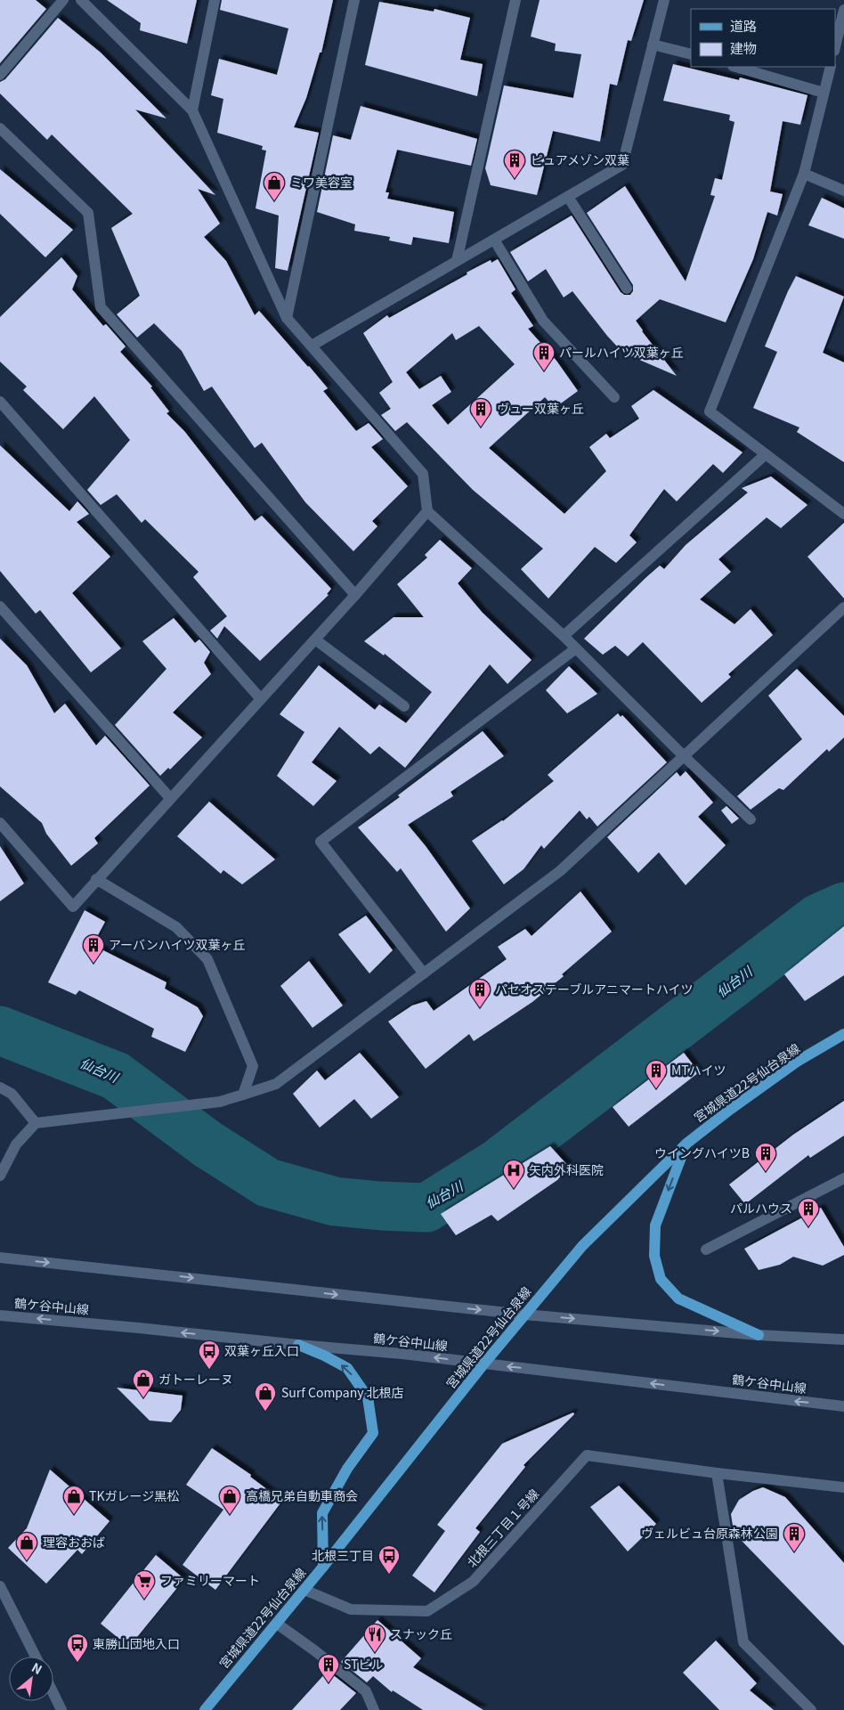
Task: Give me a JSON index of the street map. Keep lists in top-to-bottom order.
{
  "streets": {
    "main road": ["宮城県道22号仙台泉線"],
    "street": ["鶴ケ谷中山線", "北根三丁目１号線"]
  },
  "crossings": [
    ["宮城県道22号仙台泉線", "鶴ケ谷中山線"],
    ["宮城県道22号仙台泉線", "北根三丁目１号線"]
  ],
  "water": ["仙台川"],
  "places": {
    "building": [
      "ピュアメゾン双葉",
      "パールハイツ双葉ヶ丘",
      "ヴュー双葉ヶ丘",
      "アーバンハイツ双葉ヶ丘",
      "パセオステーブルアニマートハイツ",
      "MTハイツ",
      "ウイングハイツB",
      "パルハウス",
      "ヴェルビュ台原森林公園",
      "STビル"
    ],
    "shop": [
      "ミワ美容室",
      "ガトーレーヌ",
      "Surf Company 北根店",
      "TKガレージ黒松",
      "高橋兄弟自動車商会",
      "理容おおば"
    ],
    "hospital": ["矢内外科医院"],
    "bus stop": ["双葉ヶ丘入口", "北根三丁目", "東勝山団地入口"],
    "supermarket": ["ファミリーマート"],
    "restaurant": ["スナック丘"]
  },
  "legend": ["道路", "建物"],
  "north": "top right"
}
